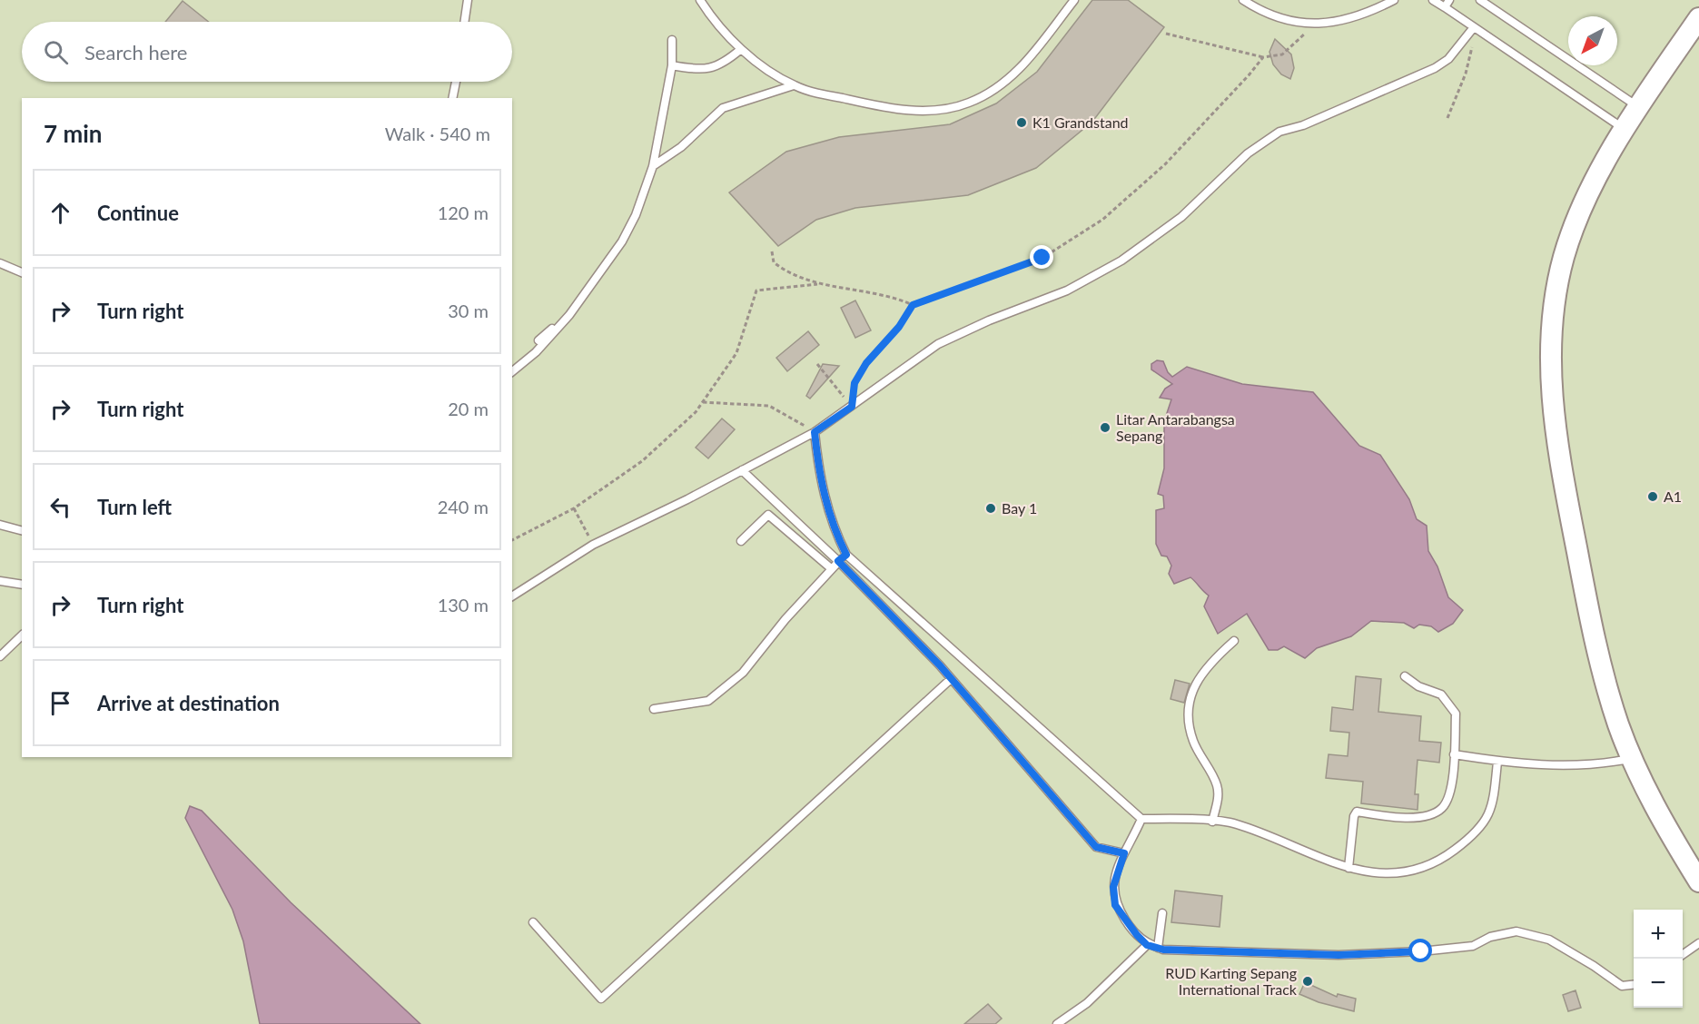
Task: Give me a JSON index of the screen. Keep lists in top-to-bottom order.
{
  "places": [
    "K1 Grandstand",
    "Litar Antarabangsa Sepang",
    "A1",
    "Bay 1",
    "RUD Karting Sepang International Track"
  ],
  "north": "bottom left",
  "page": {
    "search": "Search here",
    "heading": ["7 min", "Walk · 540 m"],
    "list": [
      ["Continue", "120 m"],
      ["Turn right", "30 m"],
      ["Turn right", "20 m"],
      ["Turn left", "240 m"],
      ["Turn right", "130 m"],
      "Arrive at destination"
    ],
    "map_buttons": ["+", "−"]
  }
}
